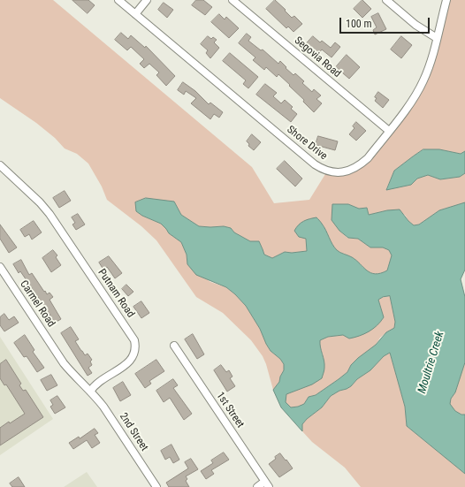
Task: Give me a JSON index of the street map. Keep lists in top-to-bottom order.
{
  "streets": {
    "street": [
      "Segovia Road",
      "Shore Drive",
      "Putnam Road",
      "Carmel Road",
      "1st Street",
      "2nd Street"
    ]
  },
  "crossings": [
    ["Segovia Road", "Shore Drive"],
    ["Putnam Road", "Carmel Road"],
    ["Putnam Road", "2nd Street"],
    ["Carmel Road", "2nd Street"]
  ],
  "water": ["Moultrie Creek"],
  "scale_bar": "100 m"
}
